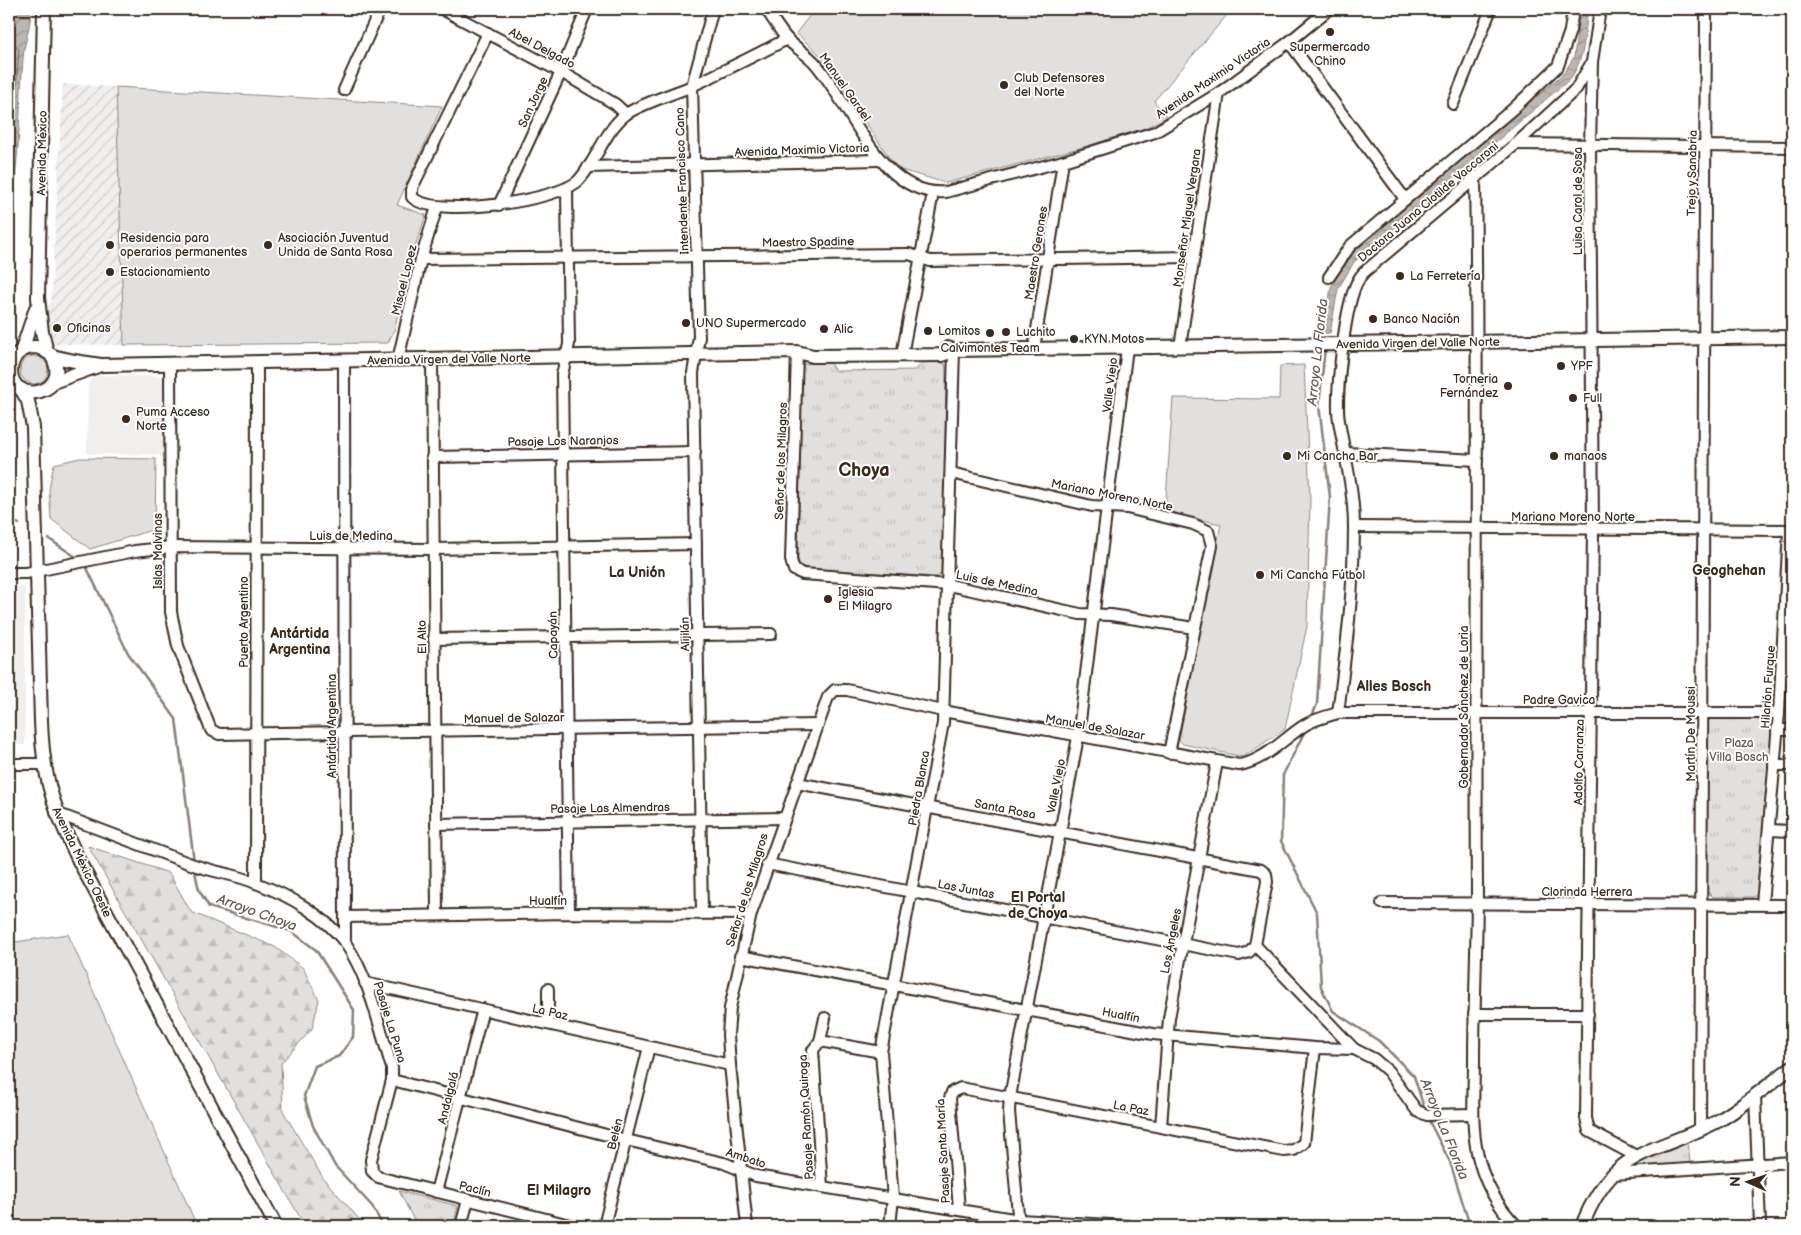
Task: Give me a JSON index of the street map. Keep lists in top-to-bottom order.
{
  "streets": {
    "main road": ["Avenida México", "Avenida Virgen del Valle Norte", "Avenida México Oeste"],
    "street": [
      "Abel Delgado",
      "Avenida Maximio Victoria",
      "Manuel Gardel",
      "San Jorge",
      "Trejo y Sanabria",
      "Intendente Francisco Cano",
      "Luisa Carol de Sosa",
      "Doctora Juana Clotilde Vaccaroni",
      "Monseñor Miguel Vergara",
      "Maestro Spadine",
      "Maestro Gerones",
      "Misael Lopez",
      "Valle Viejo",
      "Pasaje Los Naranjos",
      "Señor de los Milagros",
      "Mariano Moreno Norte",
      "Luis de Medina",
      "Islas Malvinas",
      "Puerto Argentino",
      "Alijilán",
      "Capayán",
      "El Alto",
      "Hilarión Furque",
      "Padre Gavica",
      "Gobernador Sánchez de Loria",
      "Manuel de Salazar",
      "Antártida Argentina",
      "Martín De Moussi",
      "Adolfo Carranza",
      "Piedra Blanca",
      "Pasaje Las Almendras",
      "Santa Rosa",
      "Las Juntas",
      "Clorinda Herrera",
      "Hualfín",
      "Los Ángeles",
      "La Paz",
      "Pasaje La Puna",
      "Andalgalá",
      "Pasaje Ramón Quiroga",
      "Belén",
      "Pasaje Santa María",
      "Ambato",
      "Paclín"
    ]
  },
  "crossings": [
    ["Abel Delgado", "San Jorge"],
    ["Avenida Maximio Victoria", "Manuel Gardel"],
    ["Avenida Maximio Victoria", "Intendente Francisco Cano"],
    ["Avenida Maximio Victoria", "Monseñor Miguel Vergara"],
    ["Avenida Maximio Victoria", "Maestro Gerones"],
    ["Avenida México", "Avenida Virgen del Valle Norte"],
    ["Avenida México", "Avenida México Oeste"],
    ["Trejo y Sanabria", "Avenida Virgen del Valle Norte"],
    ["Trejo y Sanabria", "Martín De Moussi"],
    ["Intendente Francisco Cano", "Maestro Spadine"],
    ["Intendente Francisco Cano", "Avenida Virgen del Valle Norte"],
    ["Intendente Francisco Cano", "Alijilán"],
    ["Luisa Carol de Sosa", "Doctora Juana Clotilde Vaccaroni"],
    ["Luisa Carol de Sosa", "Avenida Virgen del Valle Norte"],
    ["Luisa Carol de Sosa", "Adolfo Carranza"],
    ["Doctora Juana Clotilde Vaccaroni", "Avenida Virgen del Valle Norte"],
    ["Doctora Juana Clotilde Vaccaroni", "Mariano Moreno Norte"],
    ["Doctora Juana Clotilde Vaccaroni", "Padre Gavica"],
    ["Doctora Juana Clotilde Vaccaroni", "Gobernador Sánchez de Loria"],
    ["Doctora Juana Clotilde Vaccaroni", "Manuel de Salazar"],
    ["Monseñor Miguel Vergara", "Maestro Spadine"],
    ["Monseñor Miguel Vergara", "Avenida Virgen del Valle Norte"],
    ["Maestro Spadine", "Maestro Gerones"],
    ["Maestro Spadine", "Misael Lopez"],
    ["Maestro Spadine", "Capayán"],
    ["Maestro Gerones", "Avenida Virgen del Valle Norte"],
    ["Misael Lopez", "Avenida Virgen del Valle Norte"],
    ["Avenida Virgen del Valle Norte", "Valle Viejo"],
    ["Avenida Virgen del Valle Norte", "Señor de los Milagros"],
    ["Avenida Virgen del Valle Norte", "Islas Malvinas"],
    ["Avenida Virgen del Valle Norte", "Puerto Argentino"],
    ["Avenida Virgen del Valle Norte", "Alijilán"],
    ["Avenida Virgen del Valle Norte", "Capayán"],
    ["Avenida Virgen del Valle Norte", "El Alto"],
    ["Avenida Virgen del Valle Norte", "Gobernador Sánchez de Loria"],
    ["Avenida Virgen del Valle Norte", "Antártida Argentina"],
    ["Avenida Virgen del Valle Norte", "Martín De Moussi"],
    ["Avenida Virgen del Valle Norte", "Adolfo Carranza"],
    ["Avenida Virgen del Valle Norte", "Piedra Blanca"],
    ["Avenida Virgen del Valle Norte", "Avenida México Oeste"],
    ["Valle Viejo", "Mariano Moreno Norte"],
    ["Valle Viejo", "Luis de Medina"],
    ["Valle Viejo", "Manuel de Salazar"],
    ["Valle Viejo", "Santa Rosa"],
    ["Valle Viejo", "Las Juntas"],
    ["Valle Viejo", "Hualfín"],
    ["Valle Viejo", "La Paz"],
    ["Valle Viejo", "Ambato"],
    ["Pasaje Los Naranjos", "Alijilán"],
    ["Pasaje Los Naranjos", "Capayán"],
    ["Pasaje Los Naranjos", "El Alto"],
    ["Señor de los Milagros", "Luis de Medina"],
    ["Señor de los Milagros", "Manuel de Salazar"],
    ["Señor de los Milagros", "Pasaje Las Almendras"],
    ["Señor de los Milagros", "Santa Rosa"],
    ["Señor de los Milagros", "Las Juntas"],
    ["Señor de los Milagros", "Hualfín"],
    ["Señor de los Milagros", "La Paz"],
    ["Señor de los Milagros", "Ambato"],
    ["Mariano Moreno Norte", "Luis de Medina"],
    ["Mariano Moreno Norte", "Hilarión Furque"],
    ["Mariano Moreno Norte", "Gobernador Sánchez de Loria"],
    ["Mariano Moreno Norte", "Martín De Moussi"],
    ["Mariano Moreno Norte", "Adolfo Carranza"],
    ["Mariano Moreno Norte", "Piedra Blanca"],
    ["Luis de Medina", "Islas Malvinas"],
    ["Luis de Medina", "Puerto Argentino"],
    ["Luis de Medina", "Alijilán"],
    ["Luis de Medina", "Capayán"],
    ["Luis de Medina", "El Alto"],
    ["Luis de Medina", "Antártida Argentina"],
    ["Luis de Medina", "Piedra Blanca"],
    ["Luis de Medina", "Avenida México Oeste"],
    ["Islas Malvinas", "Manuel de Salazar"],
    ["Puerto Argentino", "Manuel de Salazar"],
    ["Alijilán", "Manuel de Salazar"],
    ["Alijilán", "Pasaje Las Almendras"],
    ["Alijilán", "Hualfín"],
    ["Capayán", "Manuel de Salazar"],
    ["Capayán", "Pasaje Las Almendras"],
    ["Capayán", "Hualfín"],
    ["El Alto", "Manuel de Salazar"],
    ["El Alto", "Pasaje Las Almendras"],
    ["El Alto", "Hualfín"],
    ["Hilarión Furque", "Padre Gavica"],
    ["Hilarión Furque", "Clorinda Herrera"],
    ["Padre Gavica", "Gobernador Sánchez de Loria"],
    ["Padre Gavica", "Manuel de Salazar"],
    ["Padre Gavica", "Martín De Moussi"],
    ["Padre Gavica", "Adolfo Carranza"],
    ["Gobernador Sánchez de Loria", "Clorinda Herrera"],
    ["Gobernador Sánchez de Loria", "Hualfín"],
    ["Manuel de Salazar", "Antártida Argentina"],
    ["Manuel de Salazar", "Piedra Blanca"],
    ["Manuel de Salazar", "Los Ángeles"],
    ["Antártida Argentina", "Hualfín"],
    ["Antártida Argentina", "Pasaje La Puna"],
    ["Martín De Moussi", "Clorinda Herrera"],
    ["Adolfo Carranza", "Clorinda Herrera"],
    ["Piedra Blanca", "Santa Rosa"],
    ["Piedra Blanca", "Las Juntas"],
    ["Piedra Blanca", "Hualfín"],
    ["Piedra Blanca", "Ambato"],
    ["Santa Rosa", "Las Juntas"],
    ["Santa Rosa", "Los Ángeles"],
    ["Las Juntas", "Los Ángeles"],
    ["Hualfín", "Los Ángeles"],
    ["Hualfín", "La Paz"],
    ["Los Ángeles", "La Paz"],
    ["La Paz", "Pasaje La Puna"],
    ["La Paz", "Andalgalá"],
    ["La Paz", "Belén"],
    ["La Paz", "Pasaje Santa María"],
    ["Pasaje La Puna", "Ambato"],
    ["Pasaje La Puna", "Paclín"],
    ["Andalgalá", "Ambato"],
    ["Andalgalá", "Paclín"],
    ["Pasaje Ramón Quiroga", "Ambato"],
    ["Belén", "Ambato"],
    ["Pasaje Santa María", "Ambato"]
  ],
  "districts": [
    "Choya",
    "Geoghehan",
    "La Unión",
    "Antártida Argentina",
    "Alles Bosch",
    "El Portal de Choya",
    "El Milagro"
  ],
  "water": ["Arroyo La Florida", "Arroyo Choya"],
  "parks": ["Plaza Villa Bosch"],
  "places": [
    "Supermercado Chino",
    "Club Defensores del Norte",
    "Residencia para operarios permanentes",
    "Asociación Juventud Unida de Santa Rosa",
    "Estacionamiento",
    "La Ferretería",
    "Banco Nación",
    "UNO Supermercado",
    "Oficinas",
    "Alic",
    "Lomitos",
    "Luchito",
    "Calvimontes Team",
    "KYN Motos",
    "YPF",
    "Torneria Fernández",
    "Full",
    "Puma Acceso Norte",
    "Mi Cancha Bar",
    "manaos",
    "Mi Cancha Fútbol",
    "Iglesia El Milagro"
  ],
  "north": "left"
}
